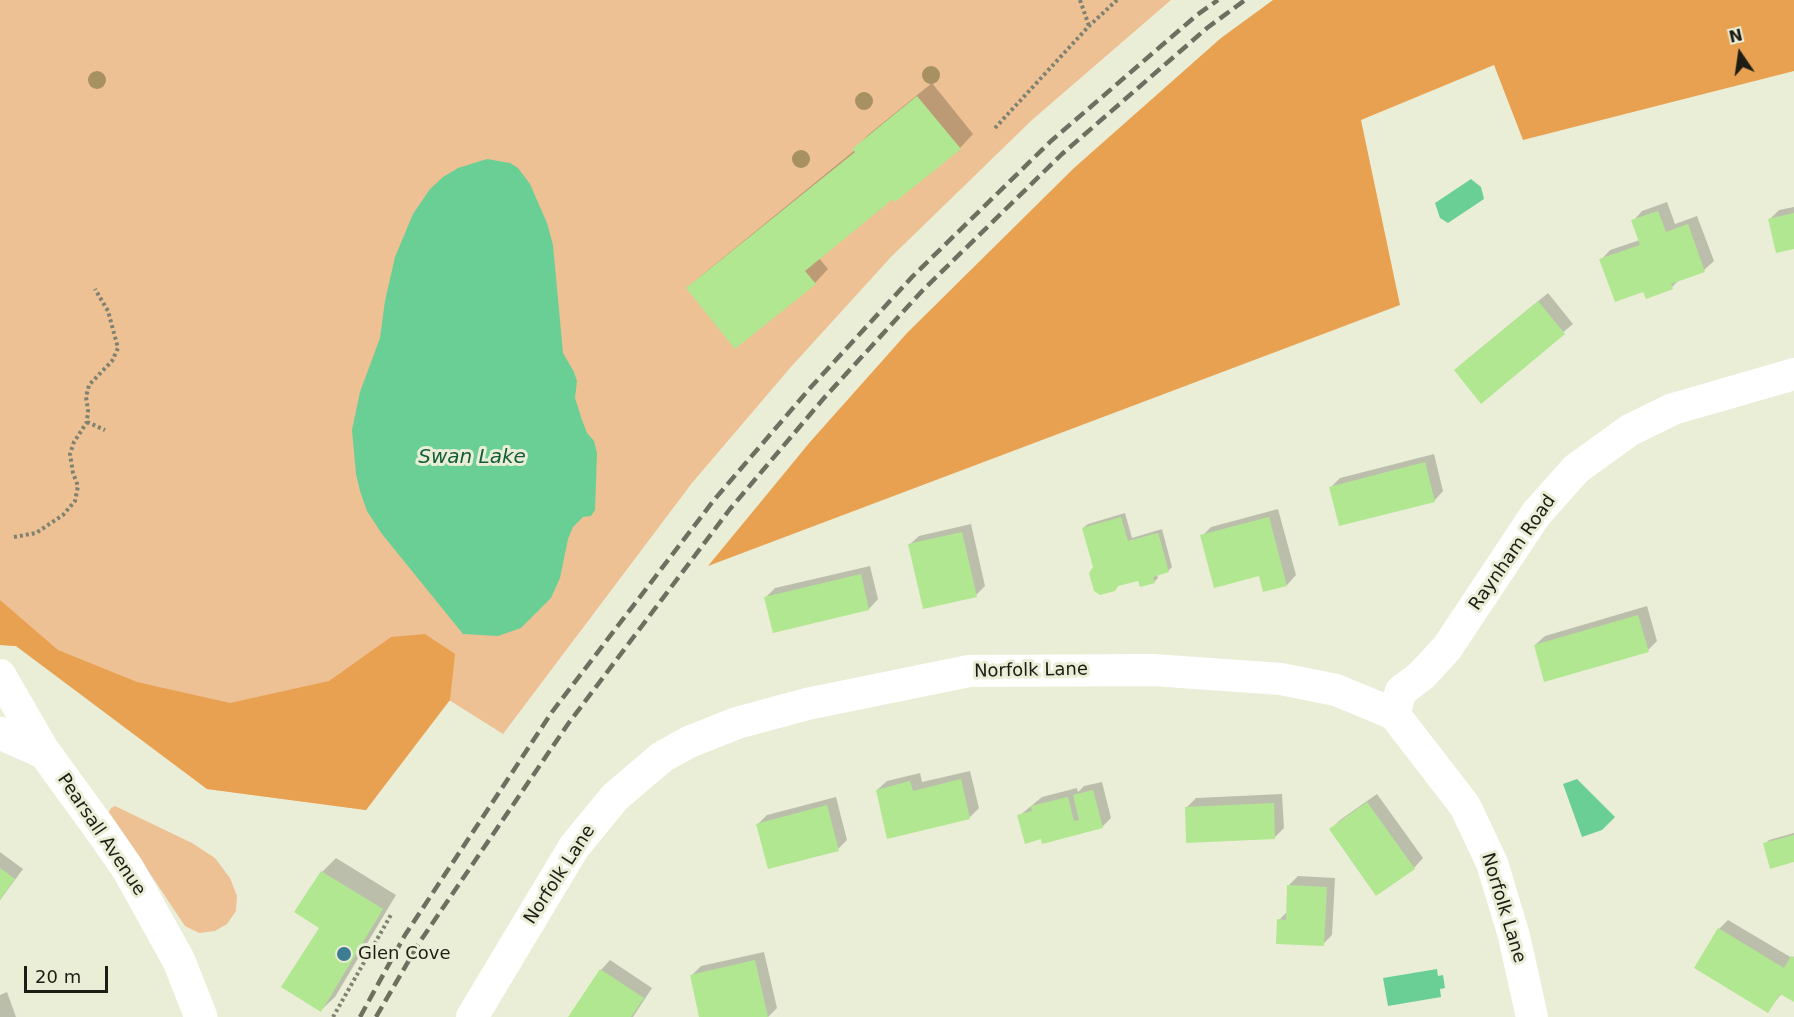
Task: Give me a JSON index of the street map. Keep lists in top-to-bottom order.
{
  "streets": {
    "street": ["Raynham Road", "Norfolk Lane", "Pearsall Avenue"]
  },
  "crossings": [
    ["Raynham Road", "Norfolk Lane"]
  ],
  "water": ["Swan Lake"],
  "places": ["Glen Cove"],
  "scale_bar": "20 m",
  "north": "top"
}
